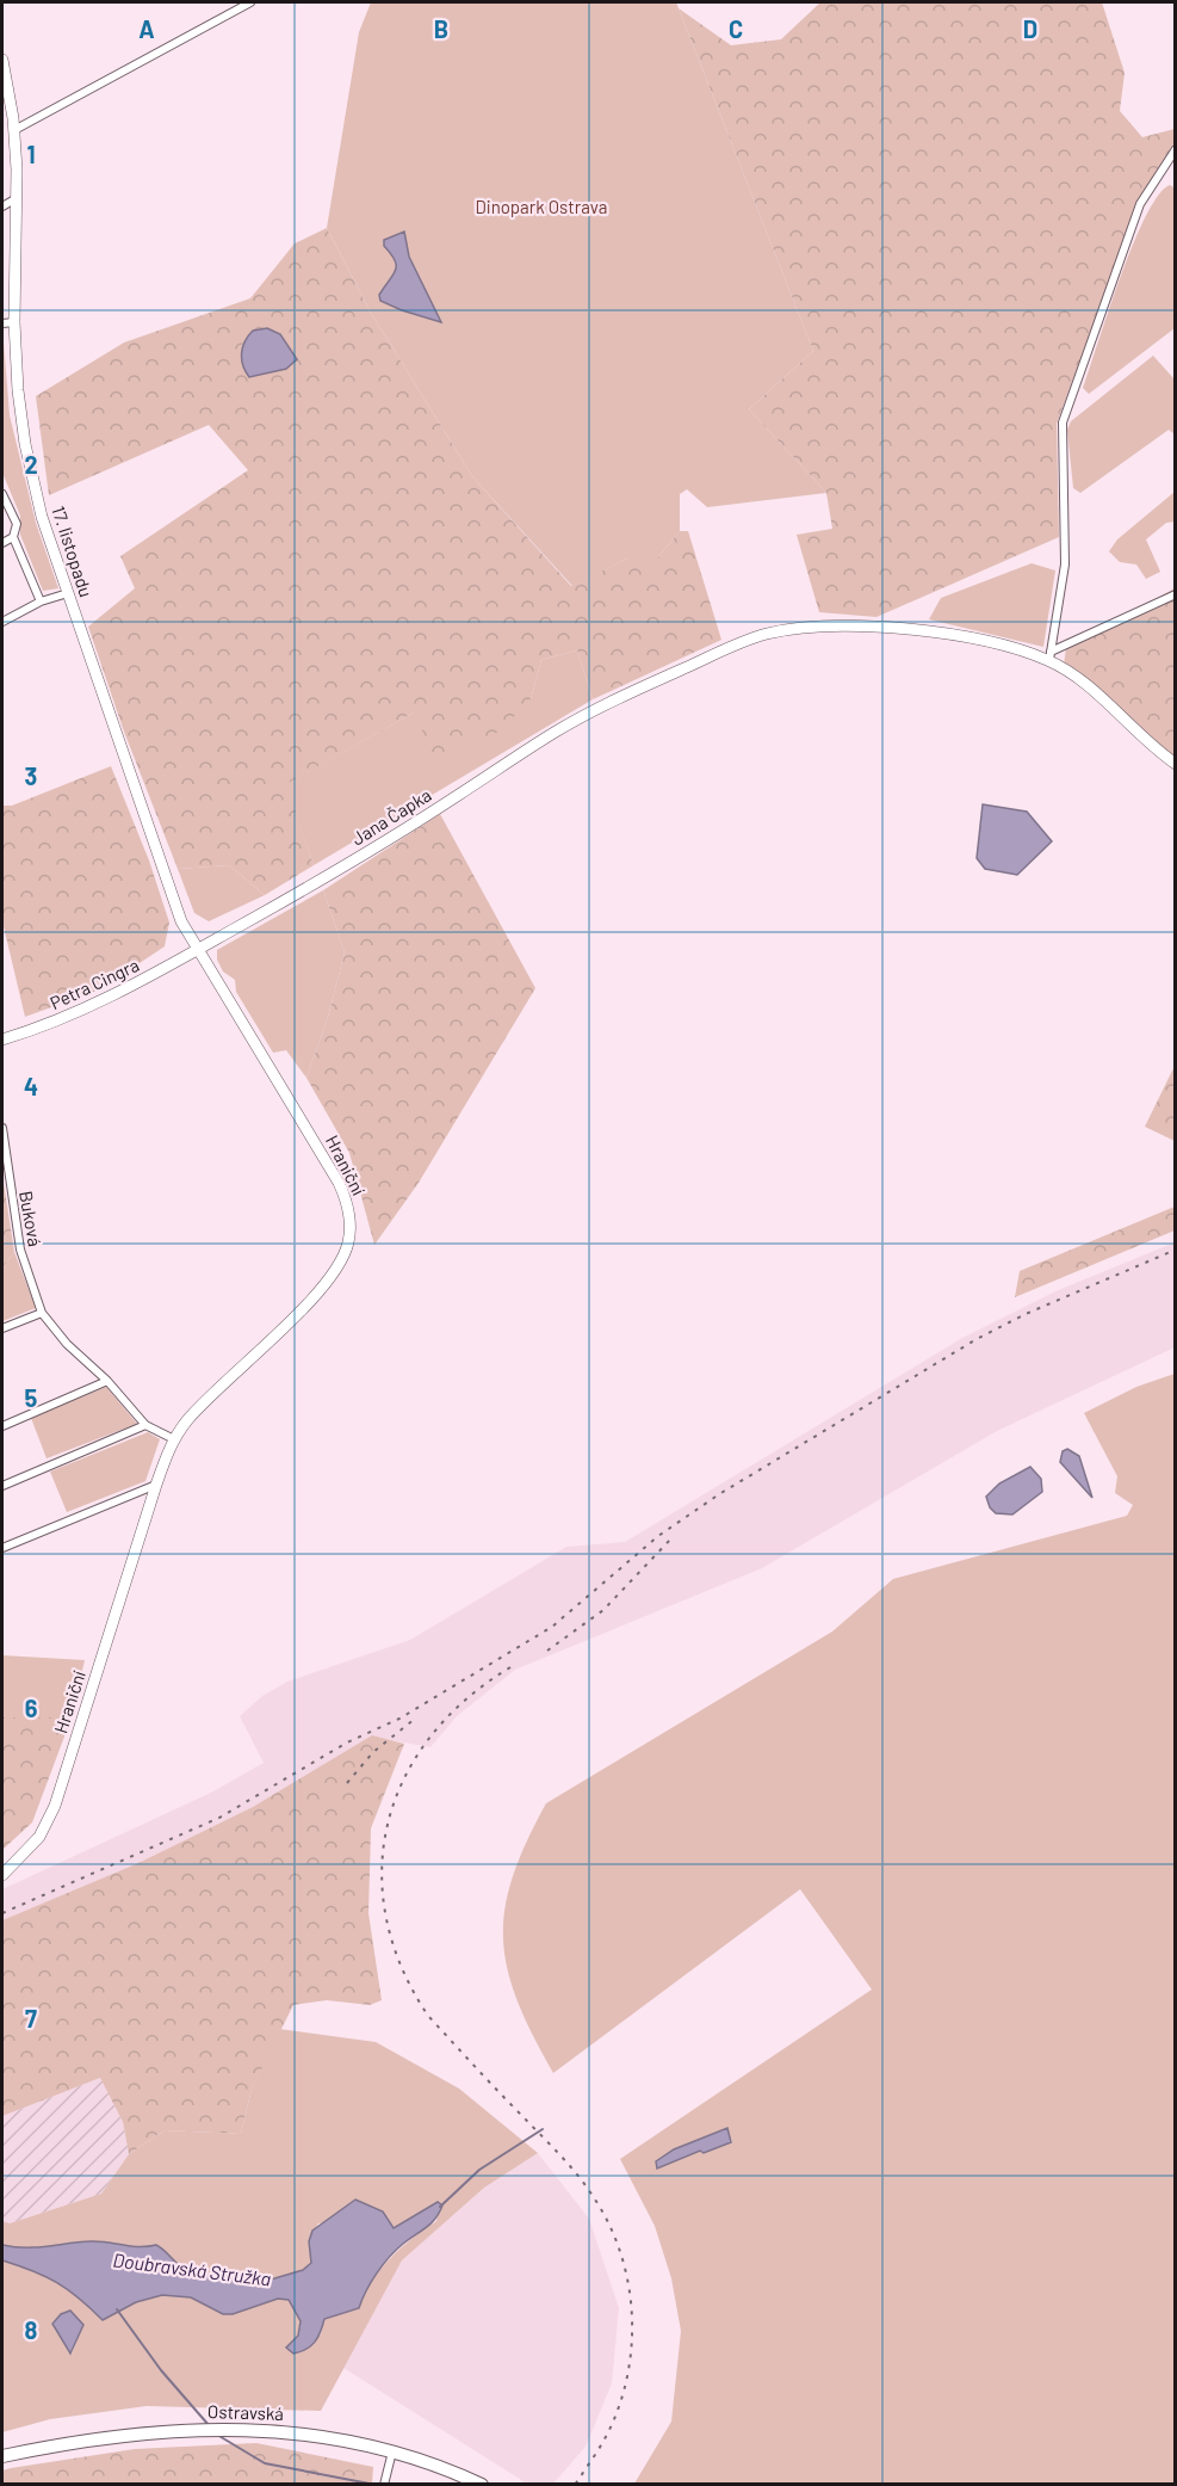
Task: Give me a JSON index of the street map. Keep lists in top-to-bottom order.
{
  "streets": {
    "main road": [
      "17. listopadu",
      "Jana Čapka",
      "Petra Cingra",
      "Hraniční",
      "Ostravská"
    ],
    "street": ["Buková"]
  },
  "crossings": [
    ["17. listopadu", "Jana Čapka"],
    ["17. listopadu", "Petra Cingra"],
    ["17. listopadu", "Hraniční"],
    ["Jana Čapka", "Petra Cingra"],
    ["Jana Čapka", "Hraniční"],
    ["Petra Cingra", "Hraniční"],
    ["Hraniční", "Buková"]
  ],
  "water": ["Doubravská Stružka"],
  "parks": ["Dinopark Ostrava"],
  "grid": {
    "columns": [
      "A",
      "B",
      "C",
      "D"
    ],
    "rows": [
      "1",
      "2",
      "3",
      "4",
      "5",
      "6",
      "7",
      "8"
    ]
  }
}
